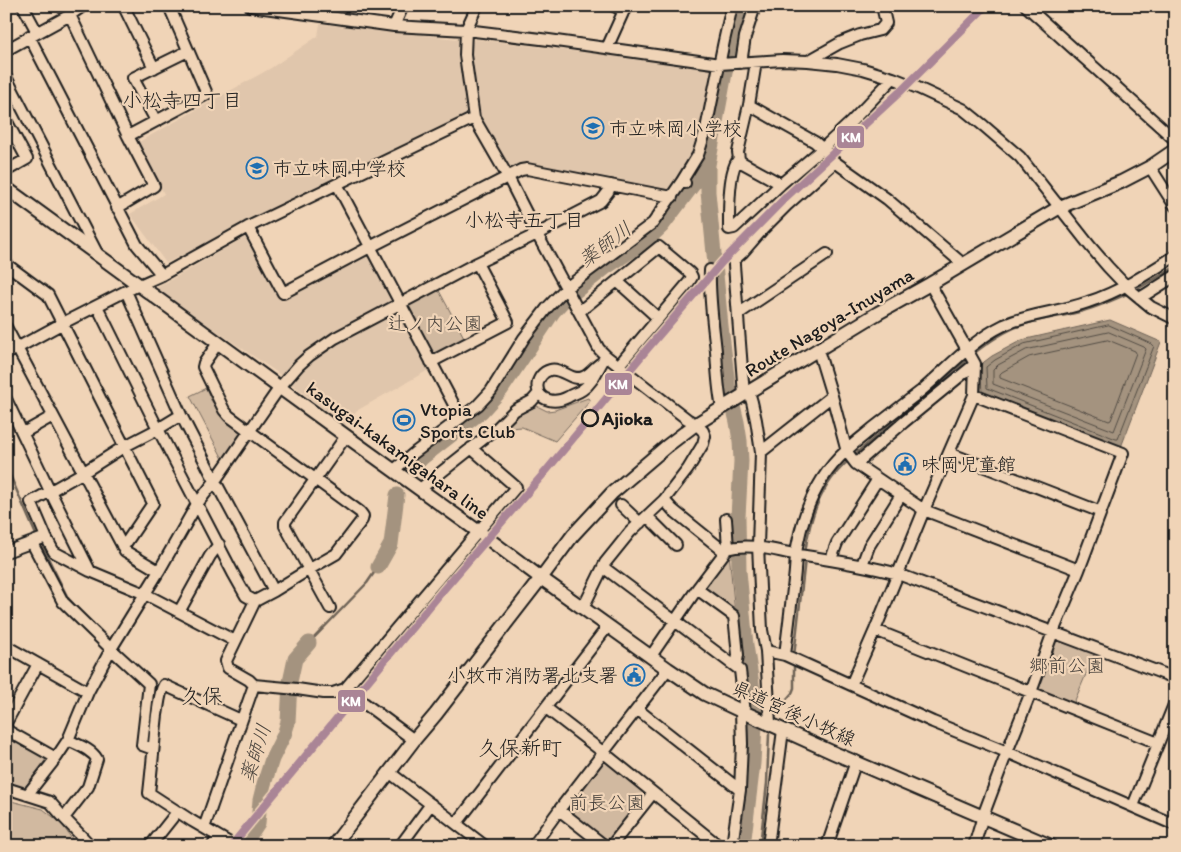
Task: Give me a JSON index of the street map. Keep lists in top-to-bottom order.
{
  "streets": {
    "main road": ["Route Nagoya-Inuyama", "kasugai-kakamigahara line", "県道宮後小牧線"]
  },
  "crossings": [
    ["Route Nagoya-Inuyama", "kasugai-kakamigahara line"],
    ["Route Nagoya-Inuyama", "県道宮後小牧線"],
    ["kasugai-kakamigahara line", "県道宮後小牧線"]
  ],
  "districts": [
    "小松寺四丁目",
    "小松寺五丁目",
    "久保",
    "久保新町"
  ],
  "water": ["薬師川"],
  "parks": ["辻ノ内公園", "郷前公園", "前長公園"],
  "places": {
    "school or university": ["市立味岡小学校", "市立味岡中学校"],
    "other": ["Ajioka"],
    "sports": ["Vtopia Sports Club"],
    "public building": ["味岡児童館", "小牧市消防署北支署"]
  },
  "lines": ["transit line KM"]
}
